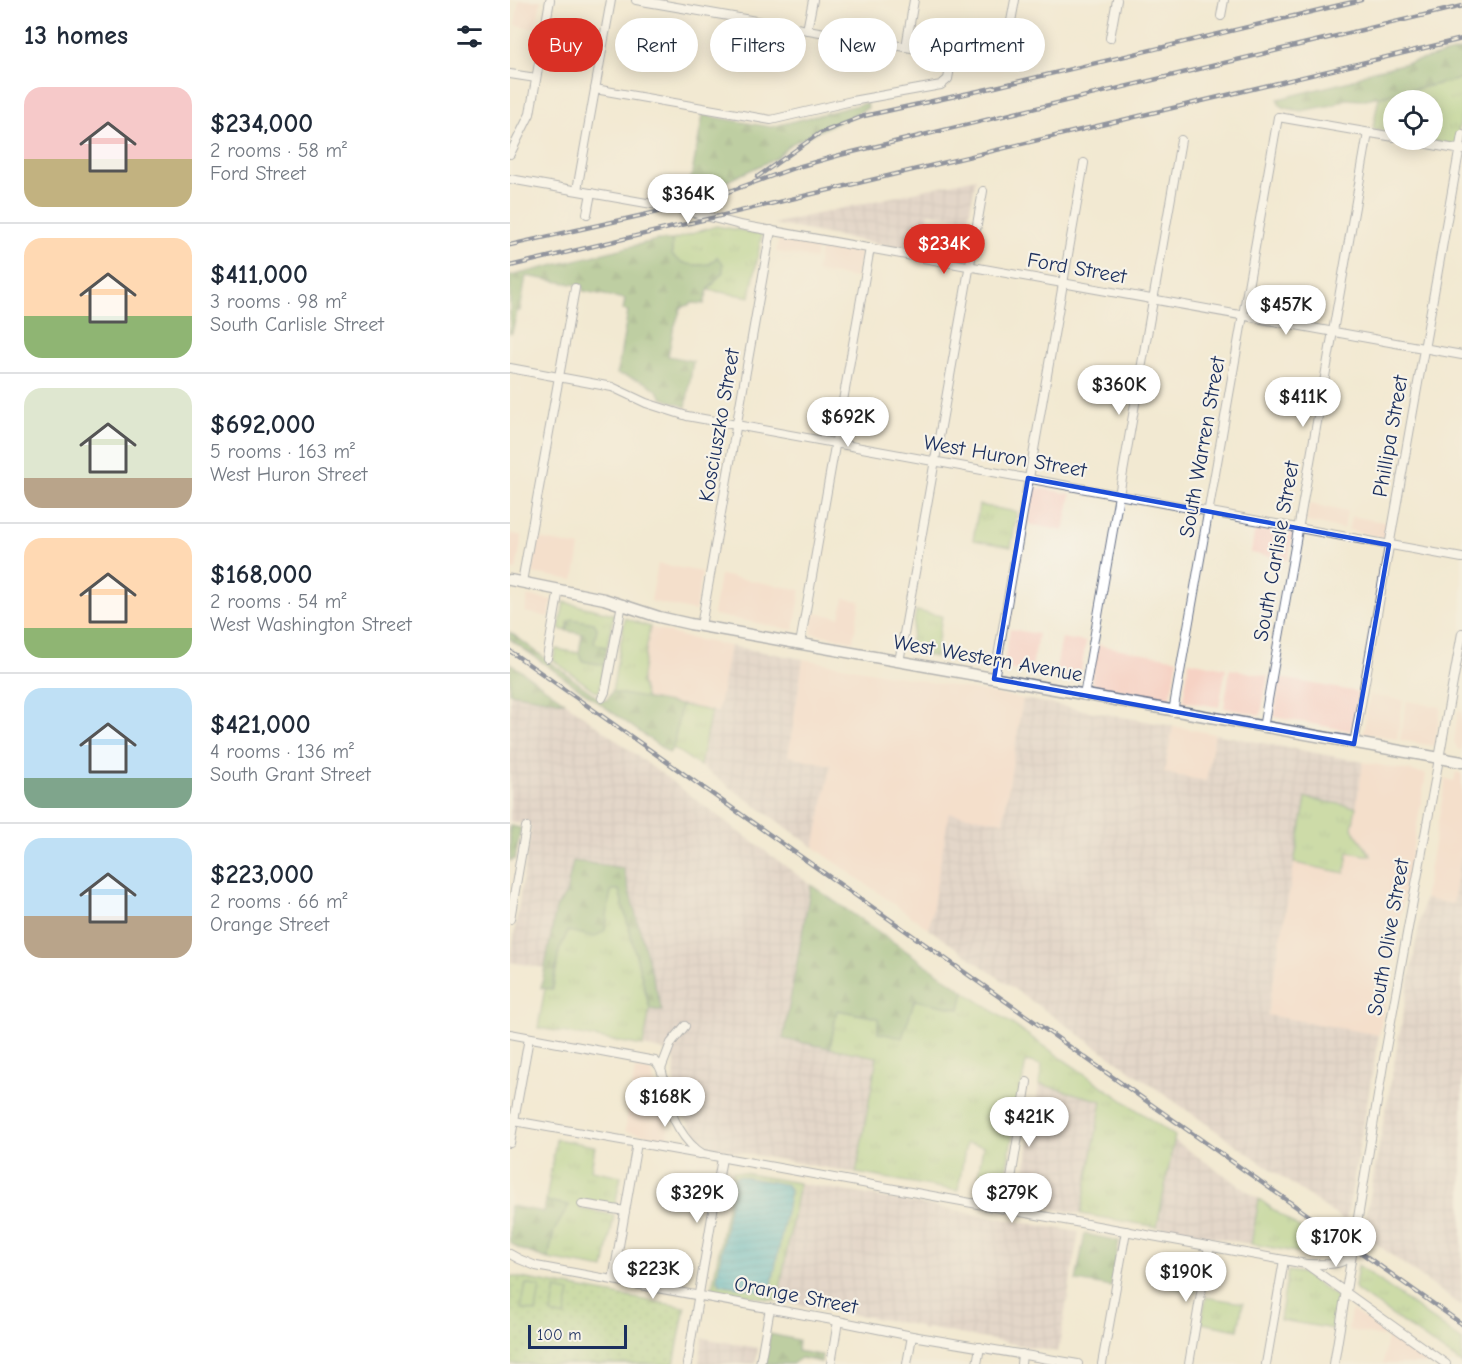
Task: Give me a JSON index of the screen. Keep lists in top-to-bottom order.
{
  "streets": {
    "main road": ["West Western Avenue"],
    "street": [
      "Ford Street",
      "Kosciuszko Street",
      "Phillipa Street",
      "South Warren Street",
      "West Huron Street",
      "South Carlisle Street",
      "South Olive Street",
      "Orange Street"
    ]
  },
  "crossings": [
    ["Ford Street", "Kosciuszko Street"],
    ["Ford Street", "Phillipa Street"],
    ["Ford Street", "South Warren Street"],
    ["Ford Street", "South Carlisle Street"],
    ["Kosciuszko Street", "West Huron Street"],
    ["Kosciuszko Street", "West Western Avenue"],
    ["Phillipa Street", "West Huron Street"],
    ["Phillipa Street", "West Western Avenue"],
    ["South Warren Street", "West Huron Street"],
    ["South Warren Street", "South Carlisle Street"],
    ["South Warren Street", "West Western Avenue"],
    ["West Huron Street", "South Carlisle Street"],
    ["South Carlisle Street", "West Western Avenue"],
    ["West Western Avenue", "South Olive Street"]
  ],
  "scale_bar": "100 m",
  "page": {
    "heading": "13 homes",
    "chip": [
      "Buy",
      "Rent",
      "Filters",
      "New",
      "Apartment"
    ],
    "list": [
      {
        "name": "$234,000",
        "note": "2 rooms · 58 m² · Ford Street"
      },
      {
        "name": "$411,000",
        "note": "3 rooms · 98 m² · South Carlisle Street"
      },
      {
        "name": "$692,000",
        "note": "5 rooms · 163 m² · West Huron Street"
      },
      {
        "name": "$168,000",
        "note": "2 rooms · 54 m² · West Washington Street"
      },
      {
        "name": "$421,000",
        "note": "4 rooms · 136 m² · South Grant Street"
      },
      {
        "name": "$223,000",
        "note": "2 rooms · 66 m² · Orange Street"
      }
    ],
    "price": [
      "$364K",
      "$234K",
      "$457K",
      "$360K",
      "$411K",
      "$692K",
      "$168K",
      "$421K",
      "$329K",
      "$279K",
      "$170K",
      "$223K",
      "$190K"
    ],
    "scale": "100 m"
  }
}
